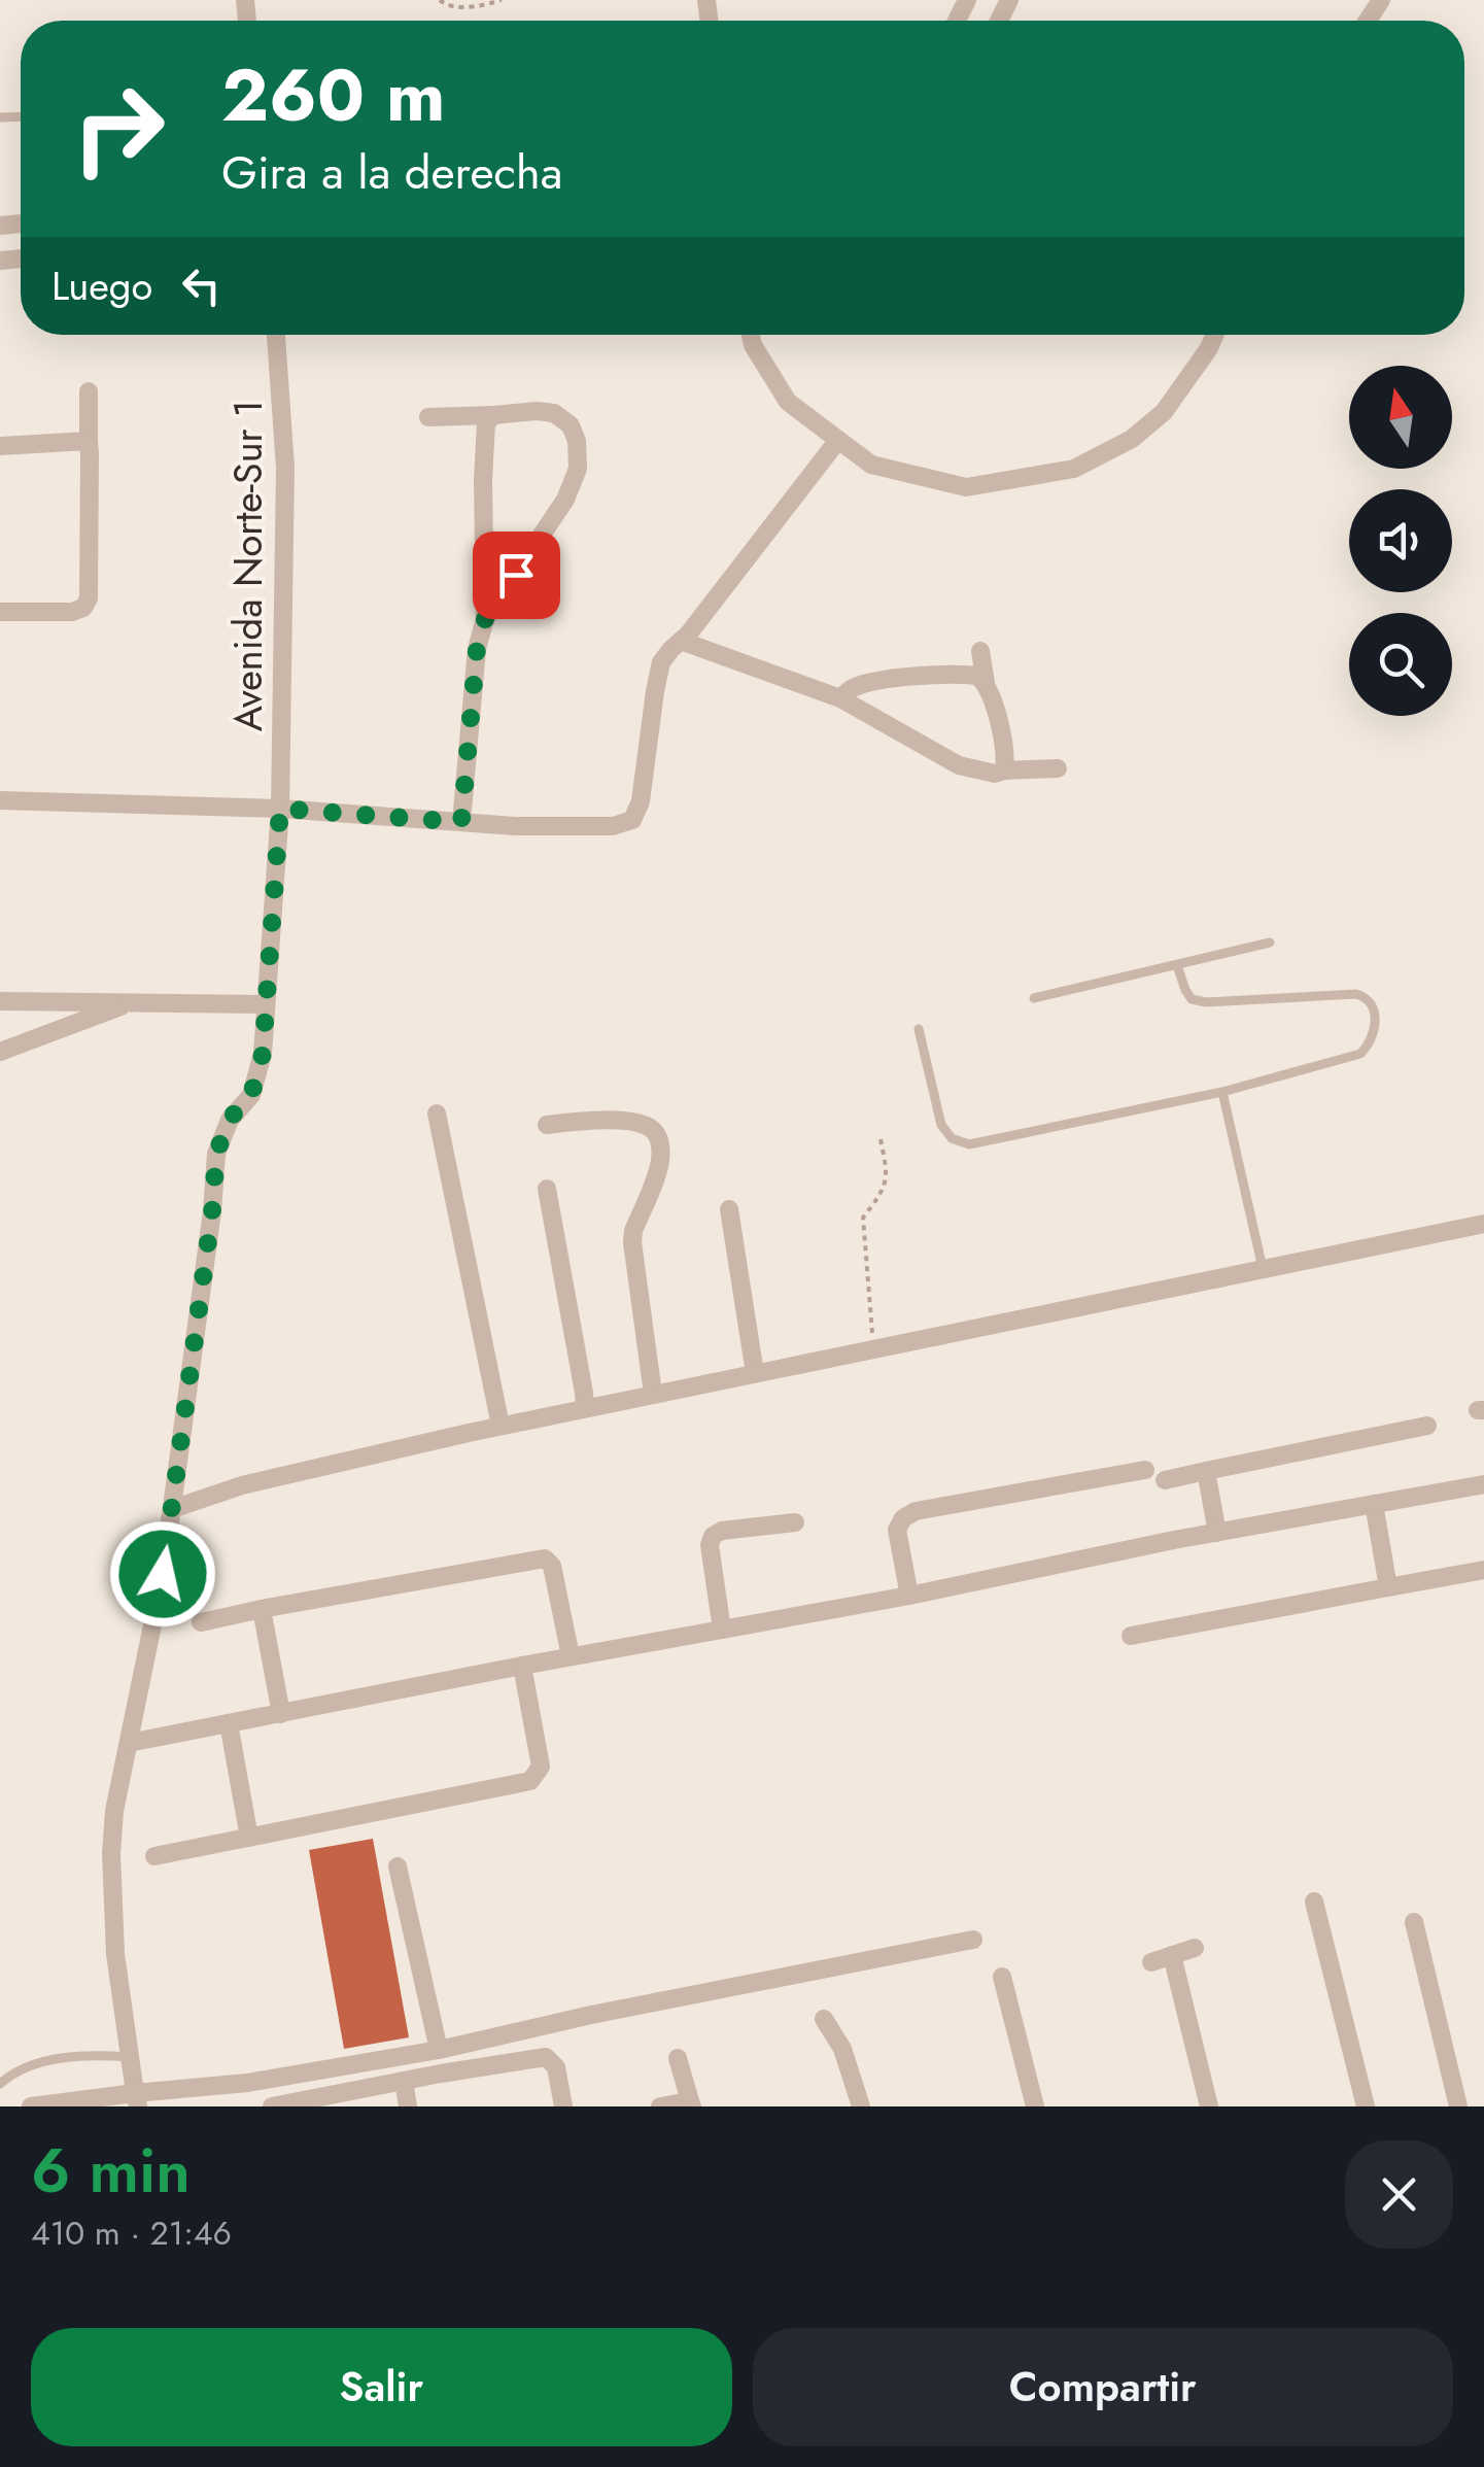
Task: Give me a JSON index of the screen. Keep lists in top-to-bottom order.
{
  "streets": {
    "street": ["Avenida Norte-Sur 1"]
  },
  "north": "top",
  "page": {
    "turn": ["260 m", "Gira a la derecha"],
    "then": "Luego",
    "heading": ["6 min", "410 m · 21:46"],
    "buttons": ["Salir", "Compartir"]
  }
}
